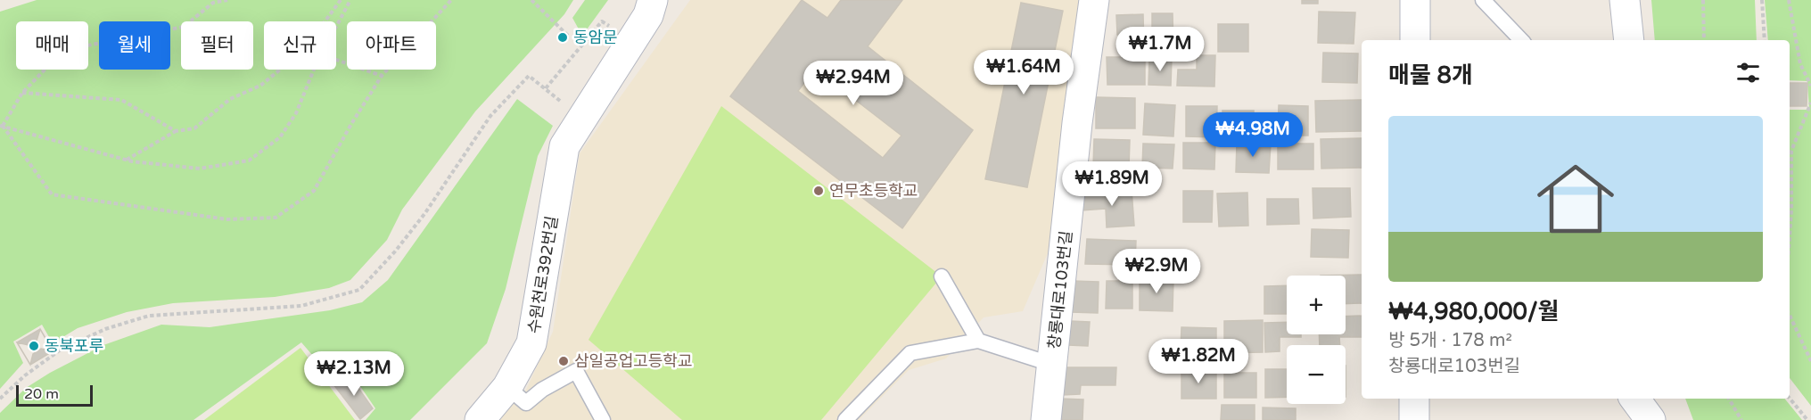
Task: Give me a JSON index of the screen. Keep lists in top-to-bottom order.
{
  "streets": {
    "street": ["수원천로392번길", "창룡대로103번길"]
  },
  "places": [
    "동암문",
    "연무초등학교",
    "동북포루",
    "삼일공업고등학교"
  ],
  "scale_bar": "20 m",
  "page": {
    "chip": [
      "매매",
      "월세",
      "필터",
      "신규",
      "아파트"
    ],
    "price": [
      "₩1.7M",
      "₩1.64M",
      "₩2.94M",
      "₩4.98M",
      "₩1.89M",
      "₩2.9M",
      "₩1.82M",
      "₩2.13M"
    ],
    "heading": "매물 8개",
    "list": [
      {
        "name": "₩4,980,000/월",
        "note": "방 5개 · 178 m² · 창룡대로103번길"
      }
    ],
    "map_buttons": ["+", "−"],
    "scale": "20 m"
  }
}
